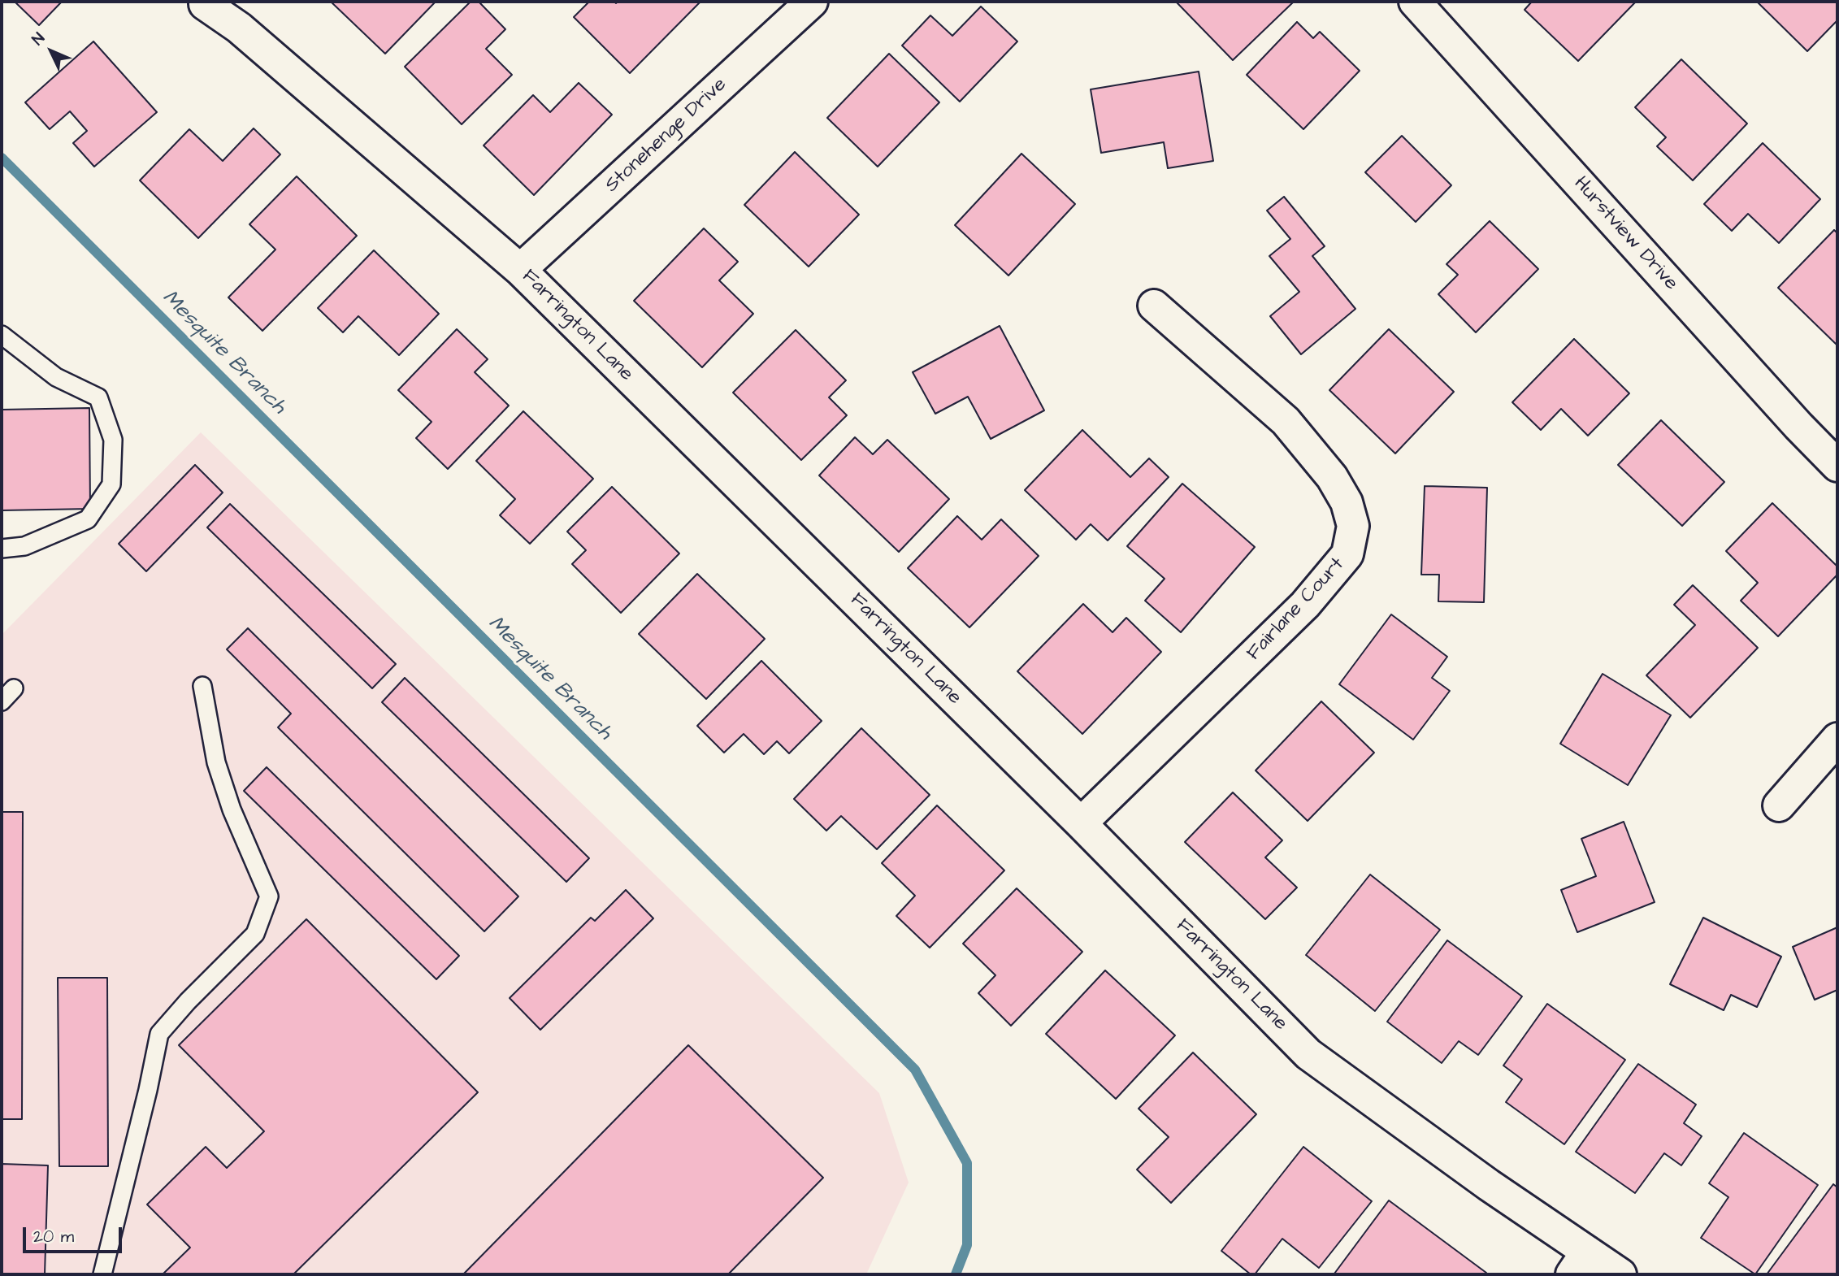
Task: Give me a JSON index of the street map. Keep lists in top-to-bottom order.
{
  "streets": {
    "street": [
      "Stonehenge Drive",
      "Hurstview Drive",
      "Farrington Lane",
      "Fairlane Court"
    ]
  },
  "crossings": [
    ["Stonehenge Drive", "Farrington Lane"],
    ["Farrington Lane", "Fairlane Court"]
  ],
  "water": ["Mesquite Branch"],
  "scale_bar": "20 m",
  "north": "top left"
}
